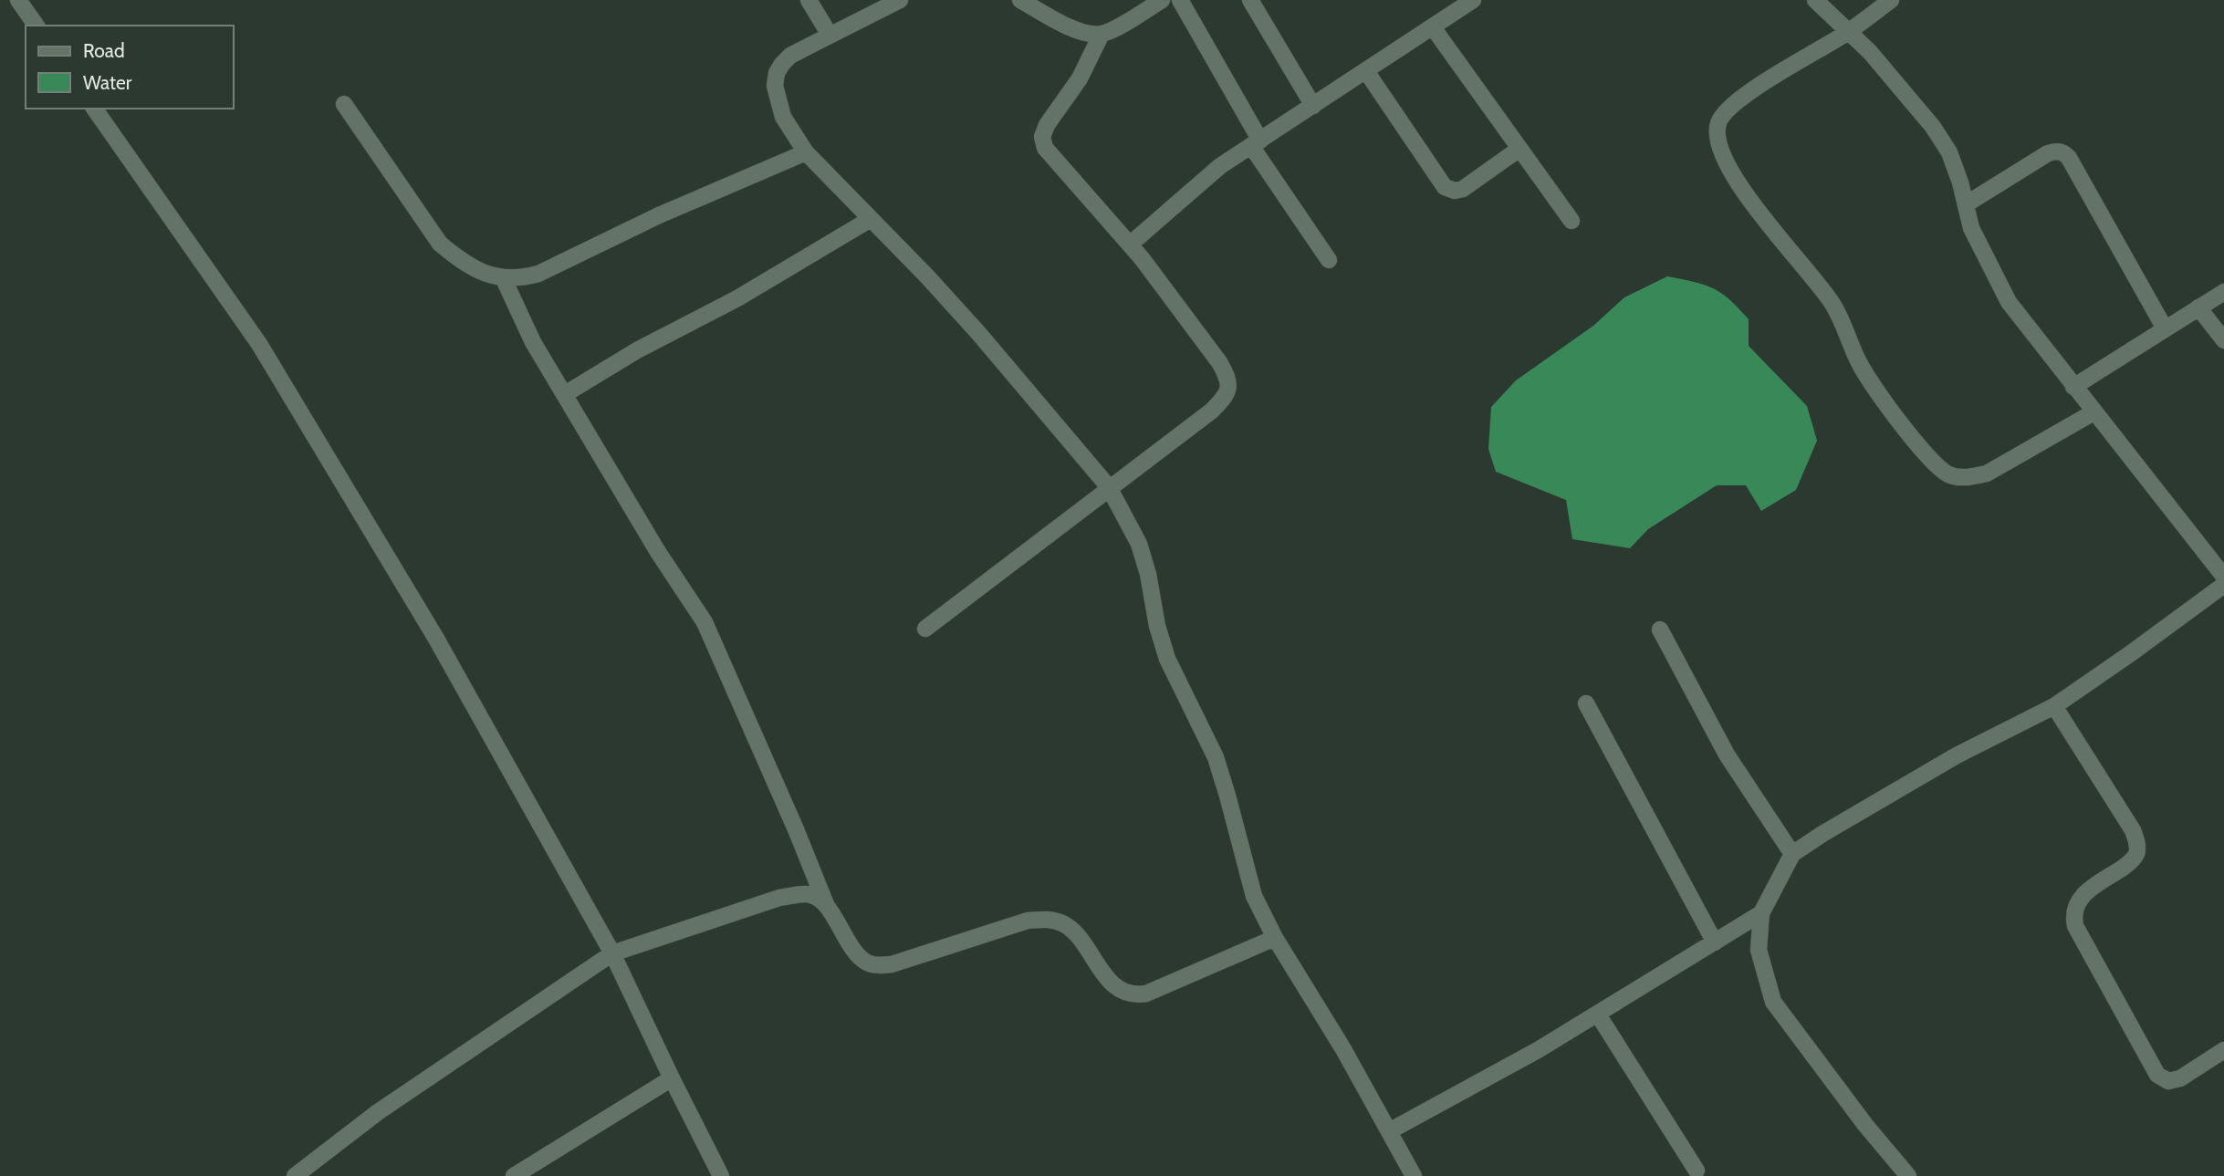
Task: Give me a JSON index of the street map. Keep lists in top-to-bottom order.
{
  "legend": ["Road", "Water"]
}
